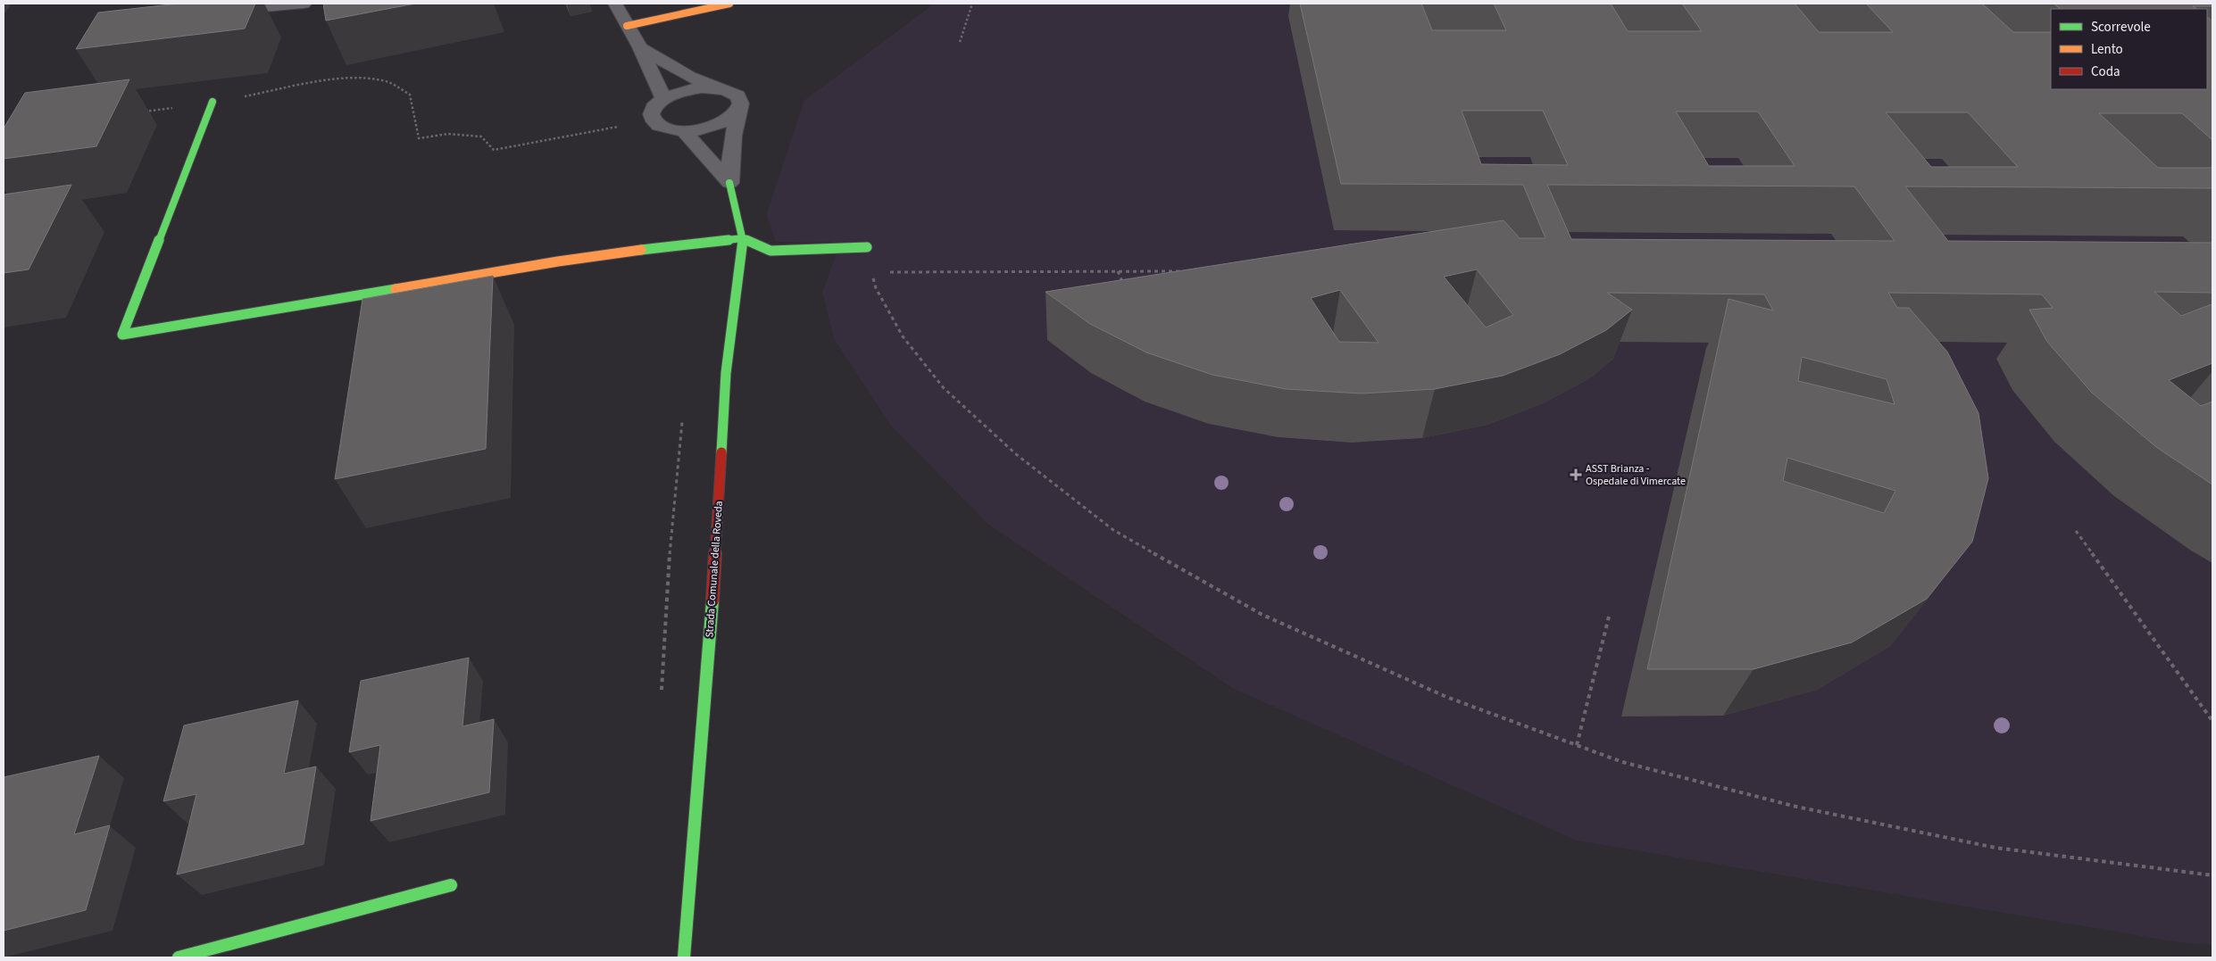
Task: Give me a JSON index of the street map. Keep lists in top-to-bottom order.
{
  "streets": {
    "street": ["Strada Comunale della Roveda"]
  },
  "places": {
    "health": ["ASST Brianza - Ospedale di Vimercate"]
  },
  "legend": ["Scorrevole", "Lento", "Coda"]
}
